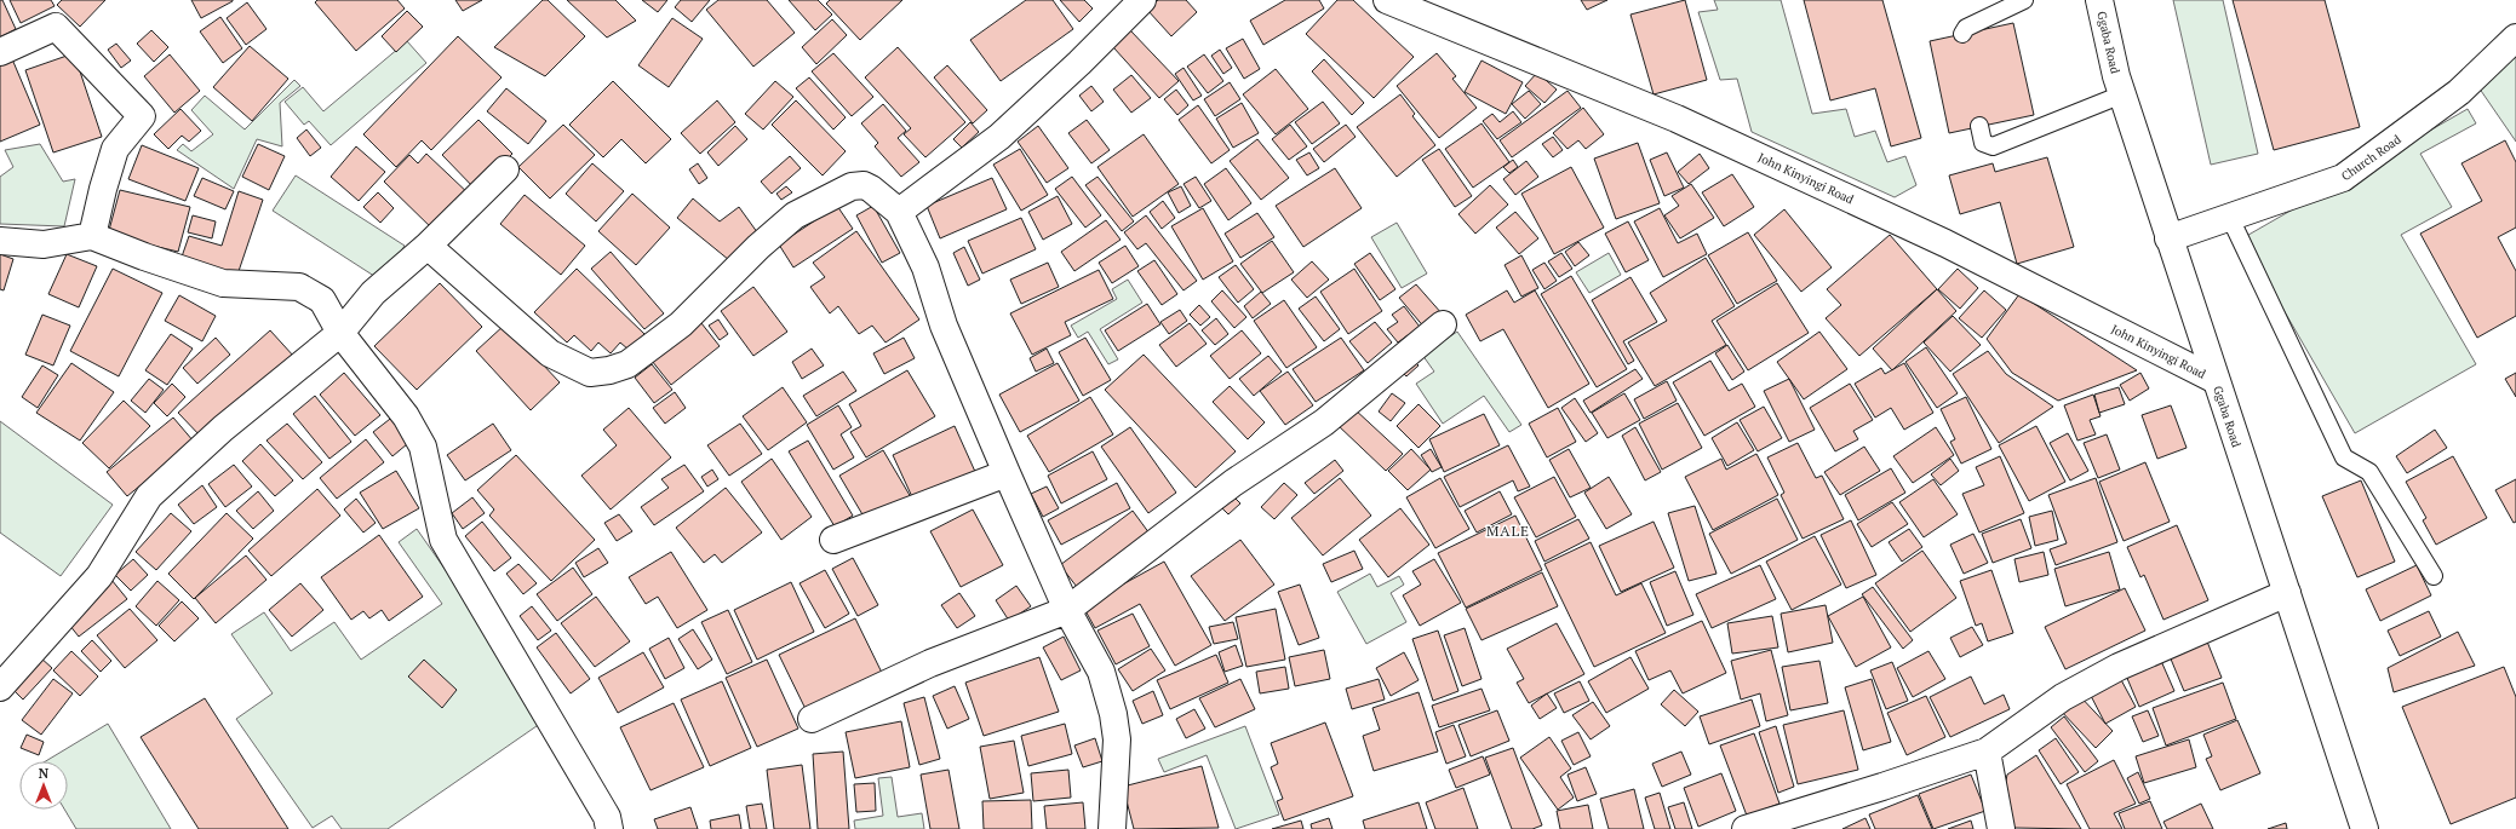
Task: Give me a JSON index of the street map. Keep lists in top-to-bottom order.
{
  "streets": {
    "street": ["Ggaba Road", "Church Road", "John Kinyingi Road"]
  },
  "crossings": [
    ["Ggaba Road", "Church Road"],
    ["Ggaba Road", "John Kinyingi Road"]
  ],
  "districts": ["MALE"],
  "north": "top"
}
